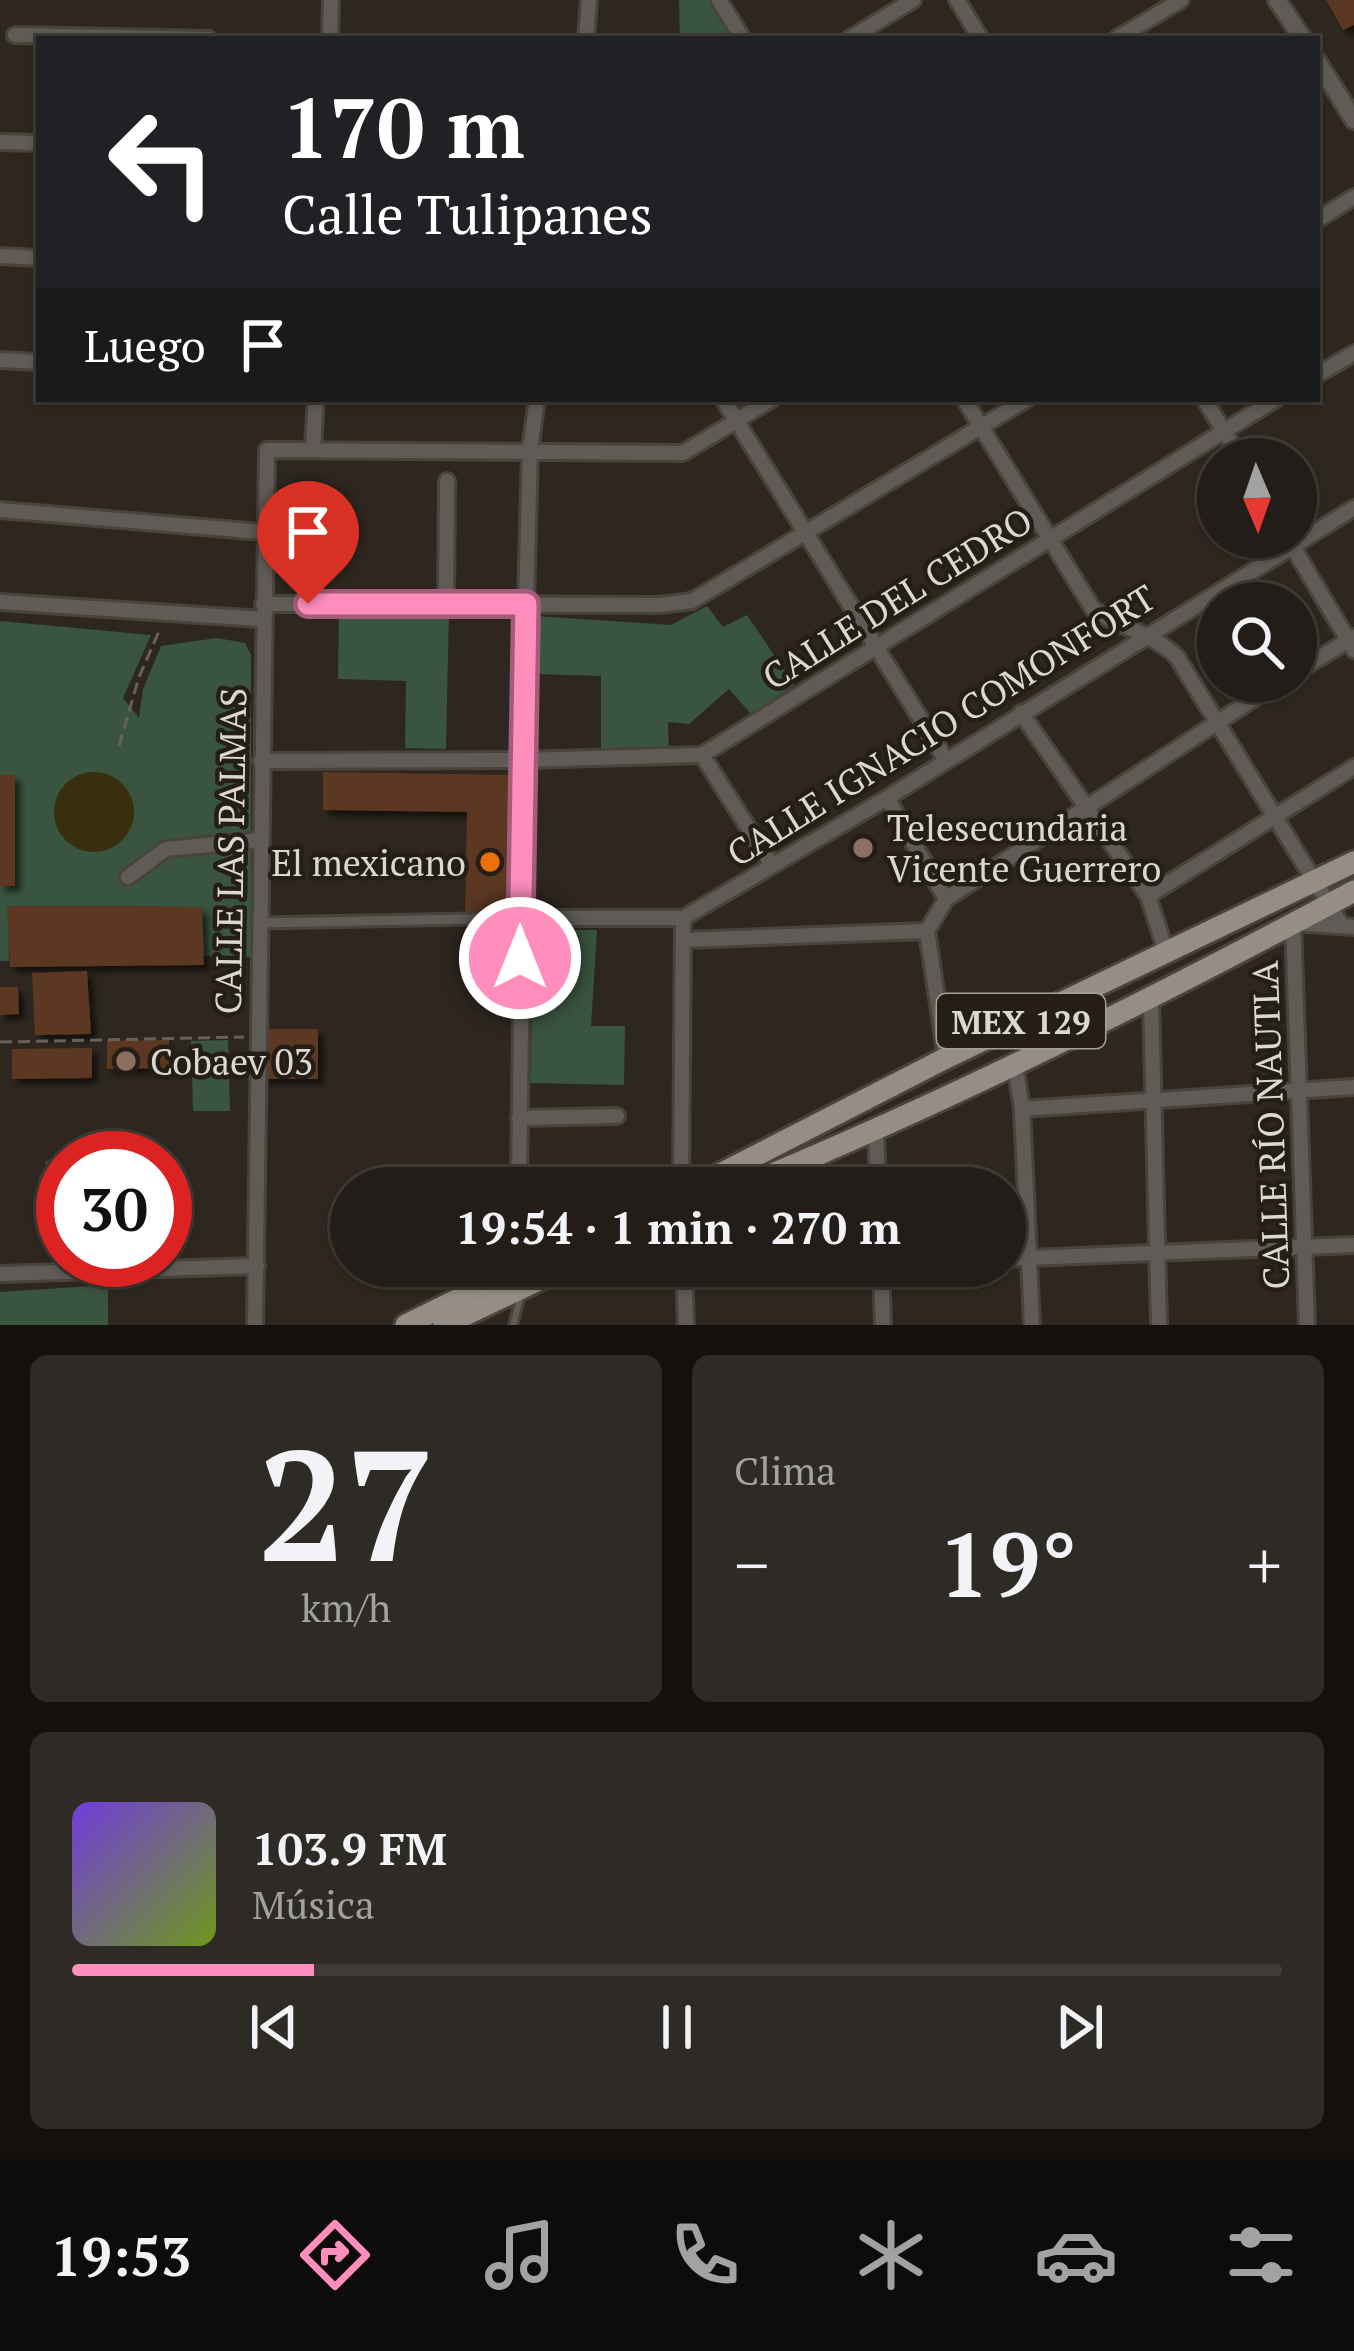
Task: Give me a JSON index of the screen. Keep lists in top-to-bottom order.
{
  "streets": {
    "main road": ["MEX 129"],
    "street": [
      "CALLE DEL CEDRO",
      "CALLE IGNACIO COMONFORT",
      "CALLE LAS PALMAS",
      "CALLE RÍO NAUTLA"
    ]
  },
  "crossings": [
    ["CALLE DEL CEDRO", "CALLE LAS PALMAS"],
    ["MEX 129", "CALLE RÍO NAUTLA"]
  ],
  "places": ["Telesecundaria Vicente Guerrero", "El mexicano", "Cobaev 03"],
  "north": "bottom",
  "page": {
    "turn": ["170 m", "Calle Tulipanes"],
    "then": "Luego",
    "limit": "30",
    "trip": "19:54 · 1 min · 270 m",
    "tile": [
      ["27", "km/h"],
      "Clima"
    ],
    "heat": ["−", "19°", "+"],
    "song": ["103.9 FM", "Música"],
    "tabs": "19:53"
  }
}
